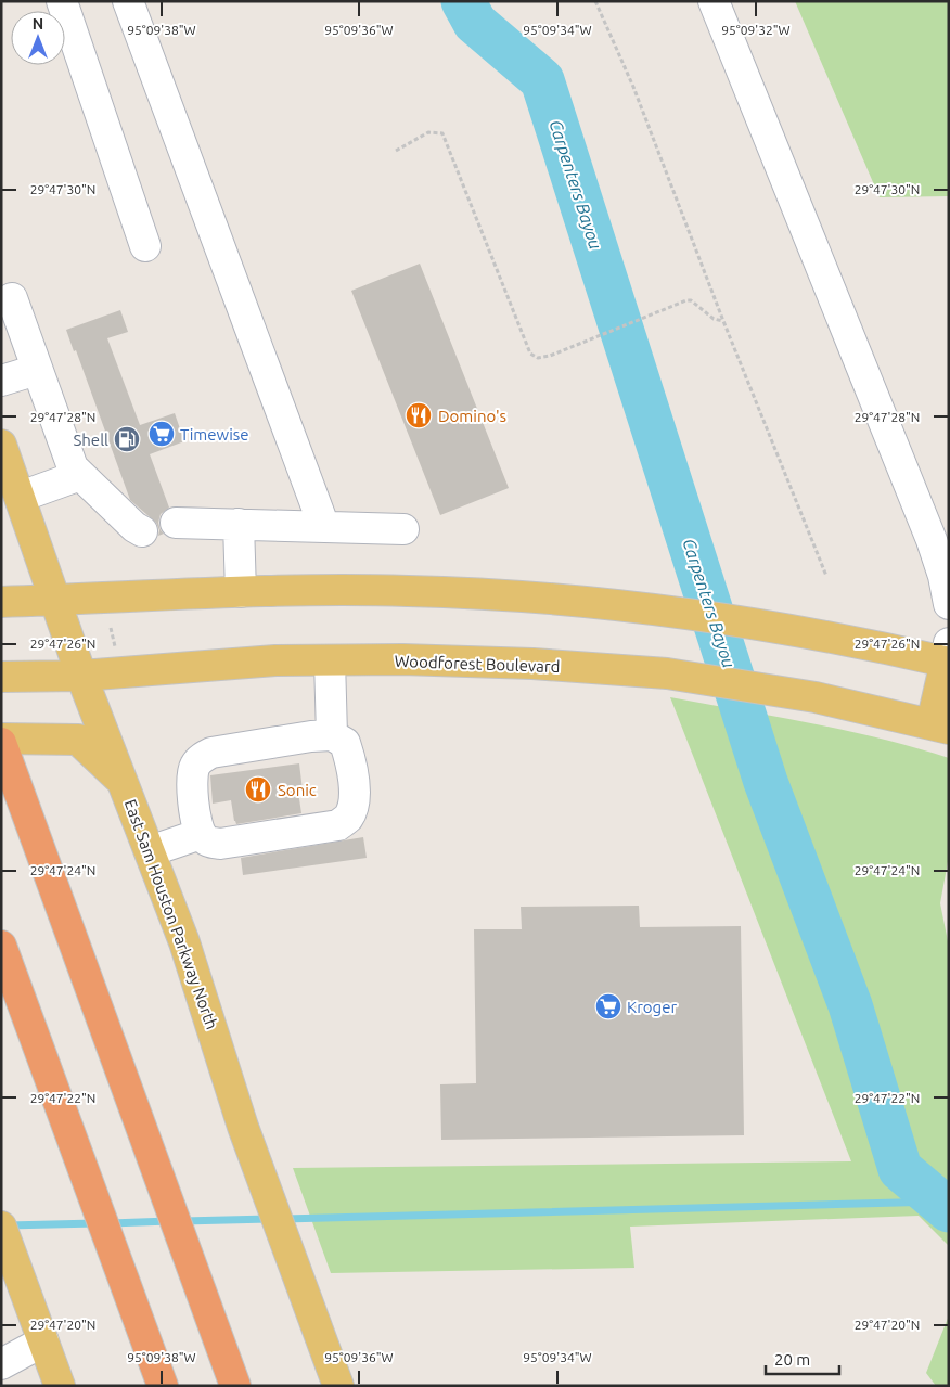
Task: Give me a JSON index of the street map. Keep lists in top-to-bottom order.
{
  "streets": {
    "main road": ["Woodforest Boulevard", "East Sam Houston Parkway North"]
  },
  "crossings": [
    ["Woodforest Boulevard", "East Sam Houston Parkway North"]
  ],
  "water": ["Carpenters Bayou"],
  "places": {
    "restaurant": ["Domino's", "Sonic"],
    "supermarket": ["Timewise", "Kroger"],
    "fuel station": ["Shell"]
  },
  "scale_bar": "20 m",
  "north": "top",
  "coordinates": [
    "95°09'38\"W",
    "95°09'36\"W",
    "95°09'34\"W",
    "95°09'32\"W",
    "29°47'30\"N",
    "29°47'28\"N",
    "29°47'26\"N",
    "29°47'24\"N",
    "29°47'22\"N",
    "29°47'20\"N"
  ]
}
